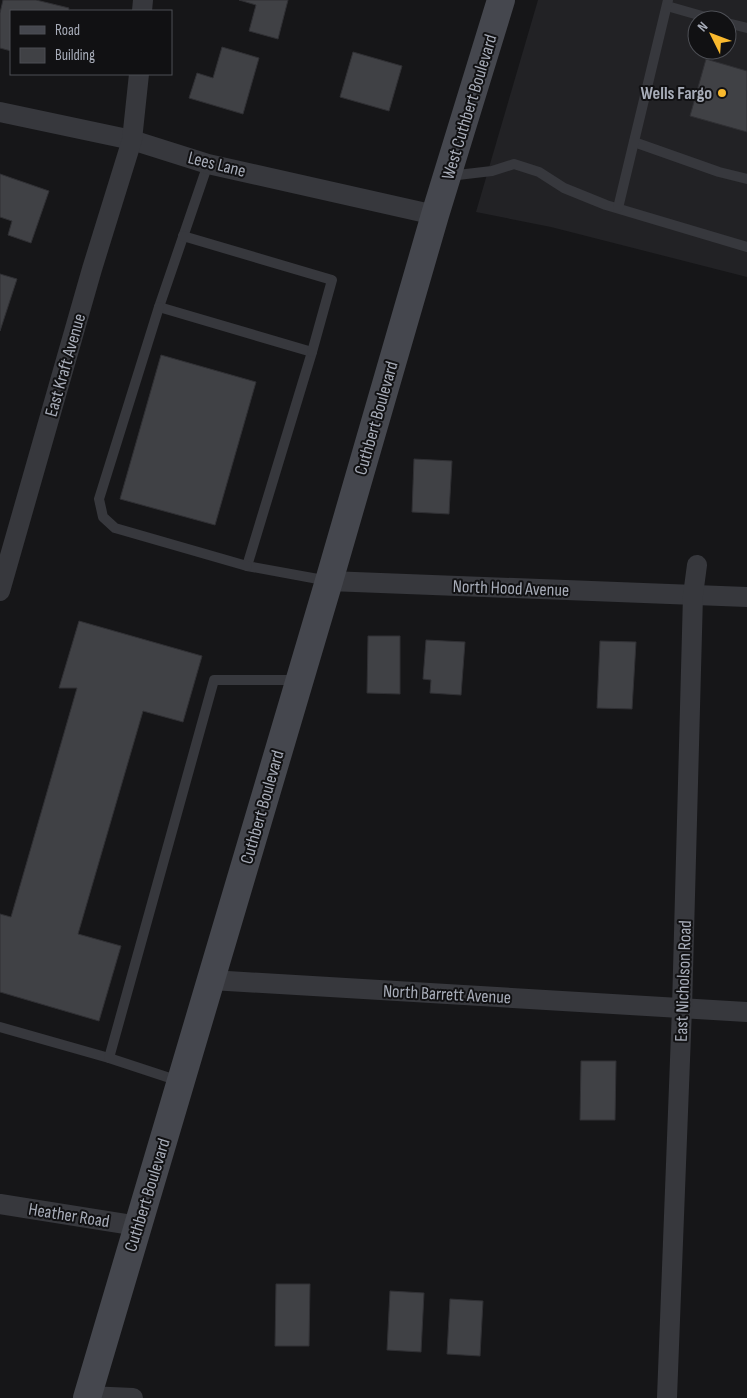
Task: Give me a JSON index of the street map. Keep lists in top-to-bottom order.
{
  "streets": {
    "main road": ["West Cuthbert Boulevard", "Cuthbert Boulevard"],
    "street": [
      "Lees Lane",
      "East Kraft Avenue",
      "North Hood Avenue",
      "East Nicholson Road",
      "North Barrett Avenue",
      "Heather Road"
    ]
  },
  "crossings": [
    ["West Cuthbert Boulevard", "Lees Lane"],
    ["West Cuthbert Boulevard", "Cuthbert Boulevard"],
    ["Lees Lane", "East Kraft Avenue"],
    ["Lees Lane", "Cuthbert Boulevard"],
    ["Cuthbert Boulevard", "North Hood Avenue"],
    ["Cuthbert Boulevard", "North Barrett Avenue"],
    ["Cuthbert Boulevard", "Heather Road"],
    ["North Hood Avenue", "East Nicholson Road"],
    ["East Nicholson Road", "North Barrett Avenue"]
  ],
  "places": ["Wells Fargo"],
  "legend": ["Road", "Building"],
  "north": "top left"
}
